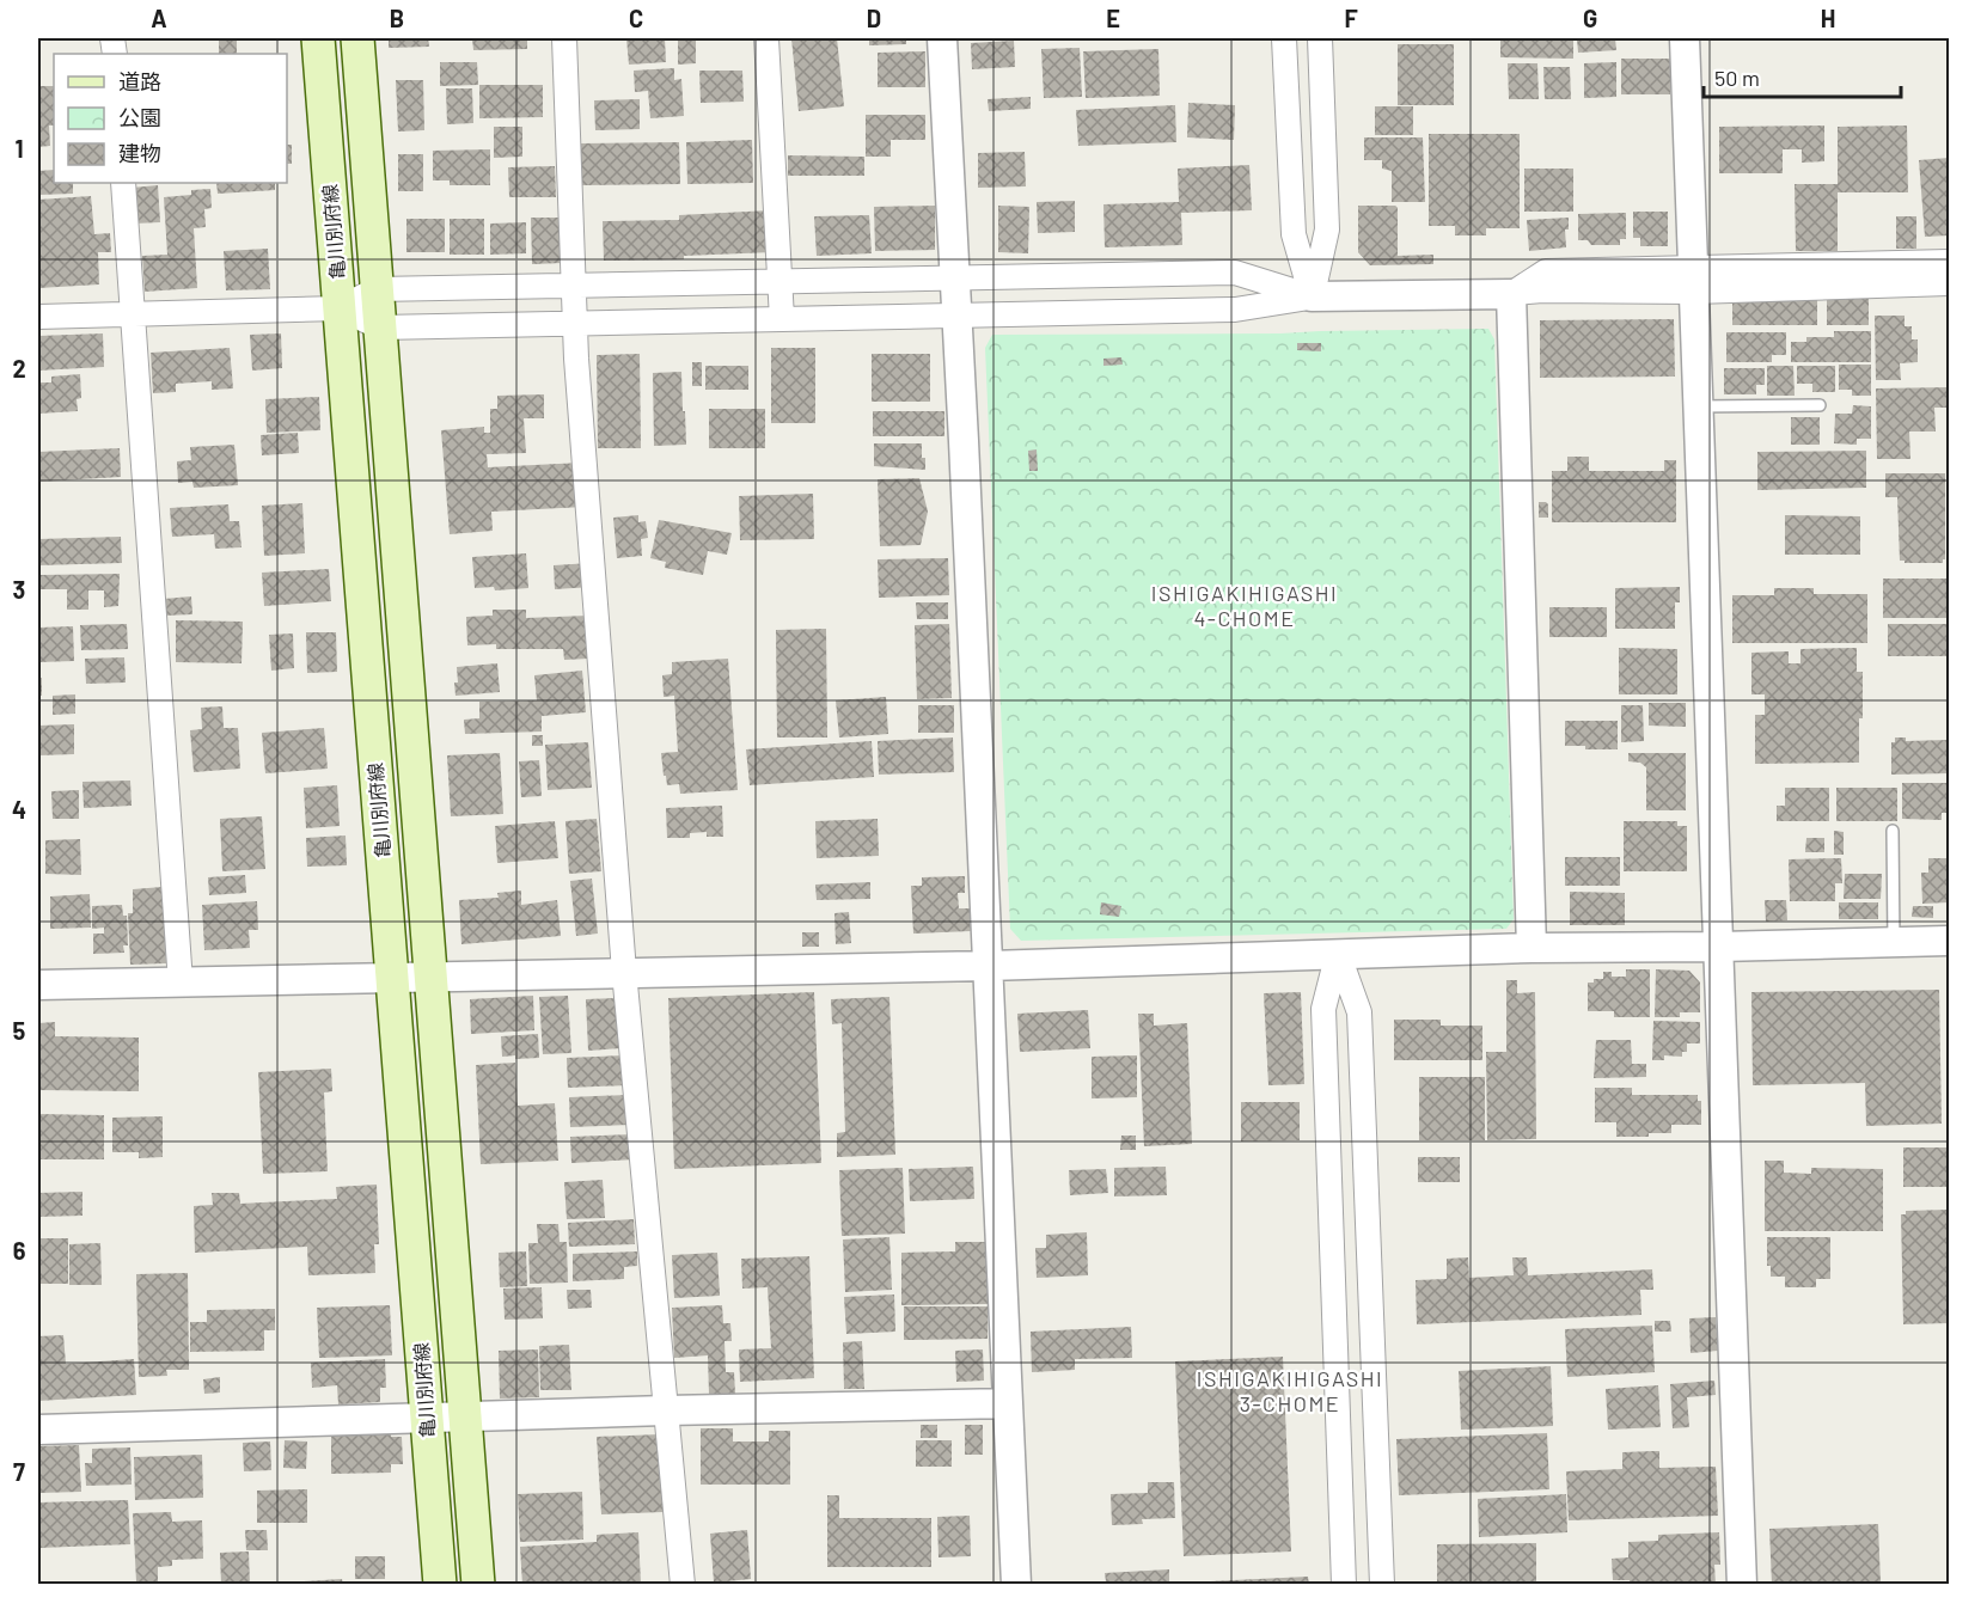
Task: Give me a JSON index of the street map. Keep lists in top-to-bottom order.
{
  "streets": {
    "main road": ["亀川別府線"]
  },
  "districts": ["ISHIGAKIHIGASHI 4-CHOME", "ISHIGAKIHIGASHI 3-CHOME"],
  "legend": ["道路", "公園", "建物"],
  "scale_bar": "50 m",
  "grid": {
    "columns": [
      "A",
      "B",
      "C",
      "D",
      "E",
      "F",
      "G",
      "H"
    ],
    "rows": [
      "1",
      "2",
      "3",
      "4",
      "5",
      "6",
      "7"
    ]
  }
}
